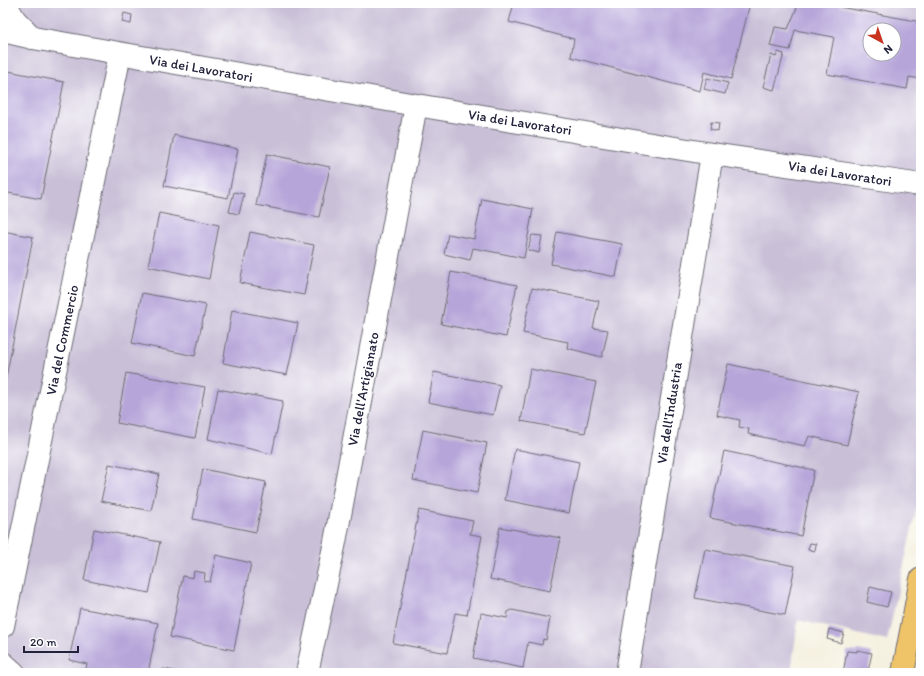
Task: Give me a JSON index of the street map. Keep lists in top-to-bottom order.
{
  "streets": {
    "street": [
      "Via dei Lavoratori",
      "Via del Commercio",
      "Via dell'Artigianato",
      "Via dell'Industria"
    ]
  },
  "crossings": [
    ["Via dei Lavoratori", "Via del Commercio"],
    ["Via dei Lavoratori", "Via dell'Artigianato"],
    ["Via dei Lavoratori", "Via dell'Industria"]
  ],
  "scale_bar": "20 m",
  "north": "bottom right"
}
